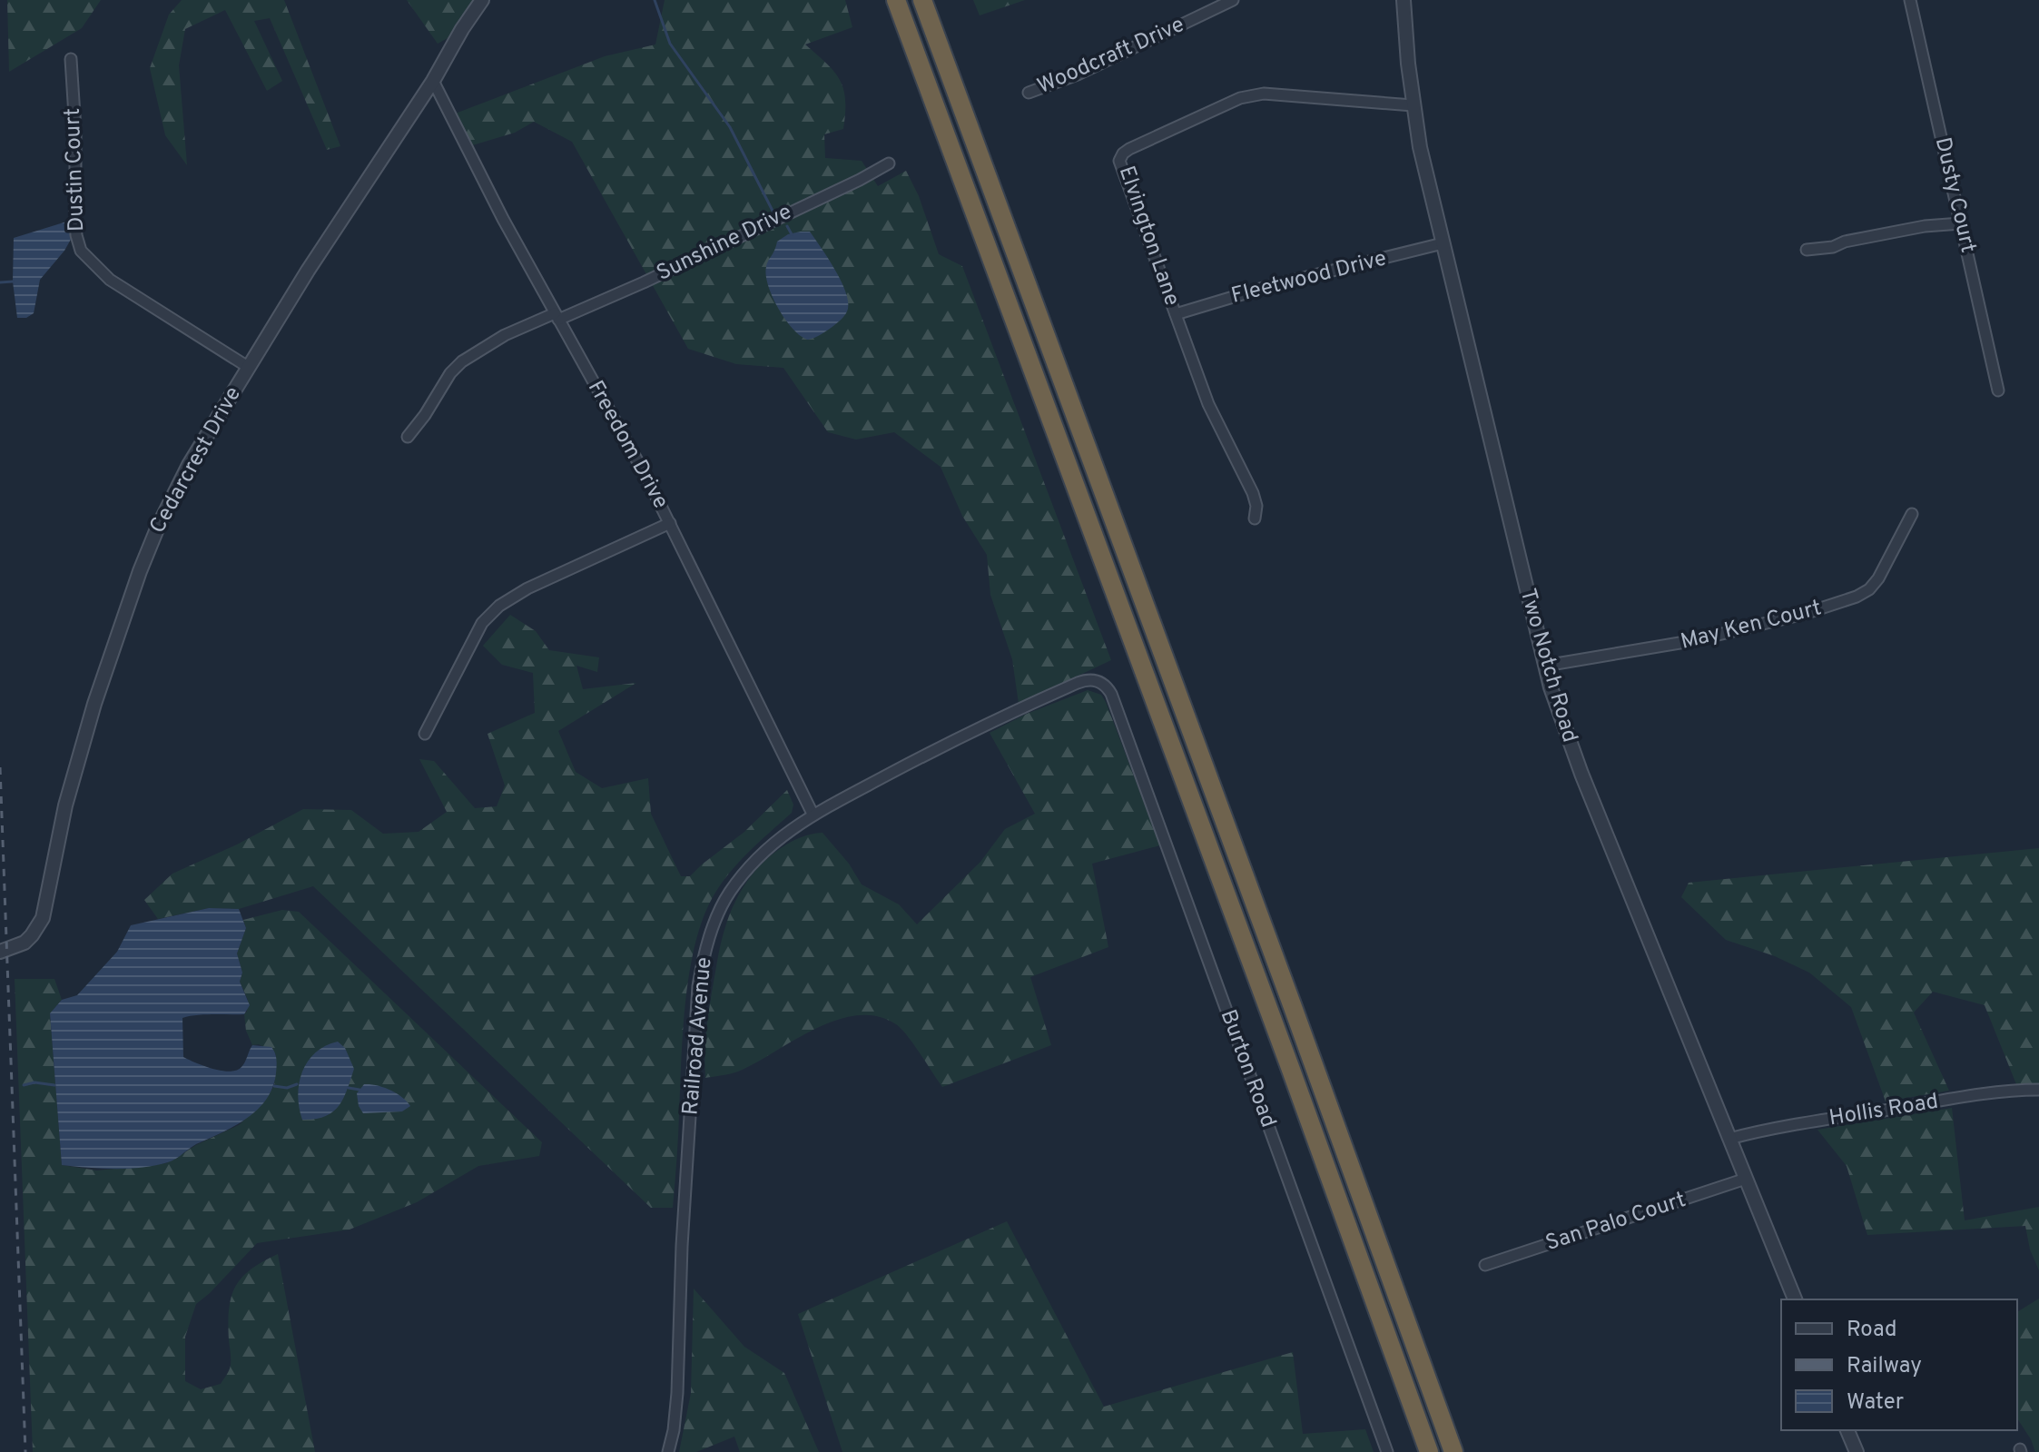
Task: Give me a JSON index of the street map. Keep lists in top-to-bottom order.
{
  "streets": {
    "street": [
      "Woodcraft Drive",
      "Dustin Court",
      "Dusty Court",
      "Elvington Lane",
      "Sunshine Drive",
      "Fleetwood Drive",
      "Freedom Drive",
      "Cedarcrest Drive",
      "May Ken Court",
      "Two Notch Road",
      "Railroad Avenue",
      "Burton Road",
      "Hollis Road",
      "San Palo Court"
    ]
  },
  "crossings": [
    ["Dustin Court", "Cedarcrest Drive"],
    ["Elvington Lane", "Fleetwood Drive"],
    ["Elvington Lane", "Two Notch Road"],
    ["Sunshine Drive", "Freedom Drive"],
    ["Fleetwood Drive", "Two Notch Road"],
    ["Freedom Drive", "Cedarcrest Drive"],
    ["Freedom Drive", "Railroad Avenue"],
    ["May Ken Court", "Two Notch Road"],
    ["Two Notch Road", "Hollis Road"],
    ["Two Notch Road", "San Palo Court"],
    ["Railroad Avenue", "Burton Road"]
  ],
  "legend": ["Road", "Railway", "Water"]
}
